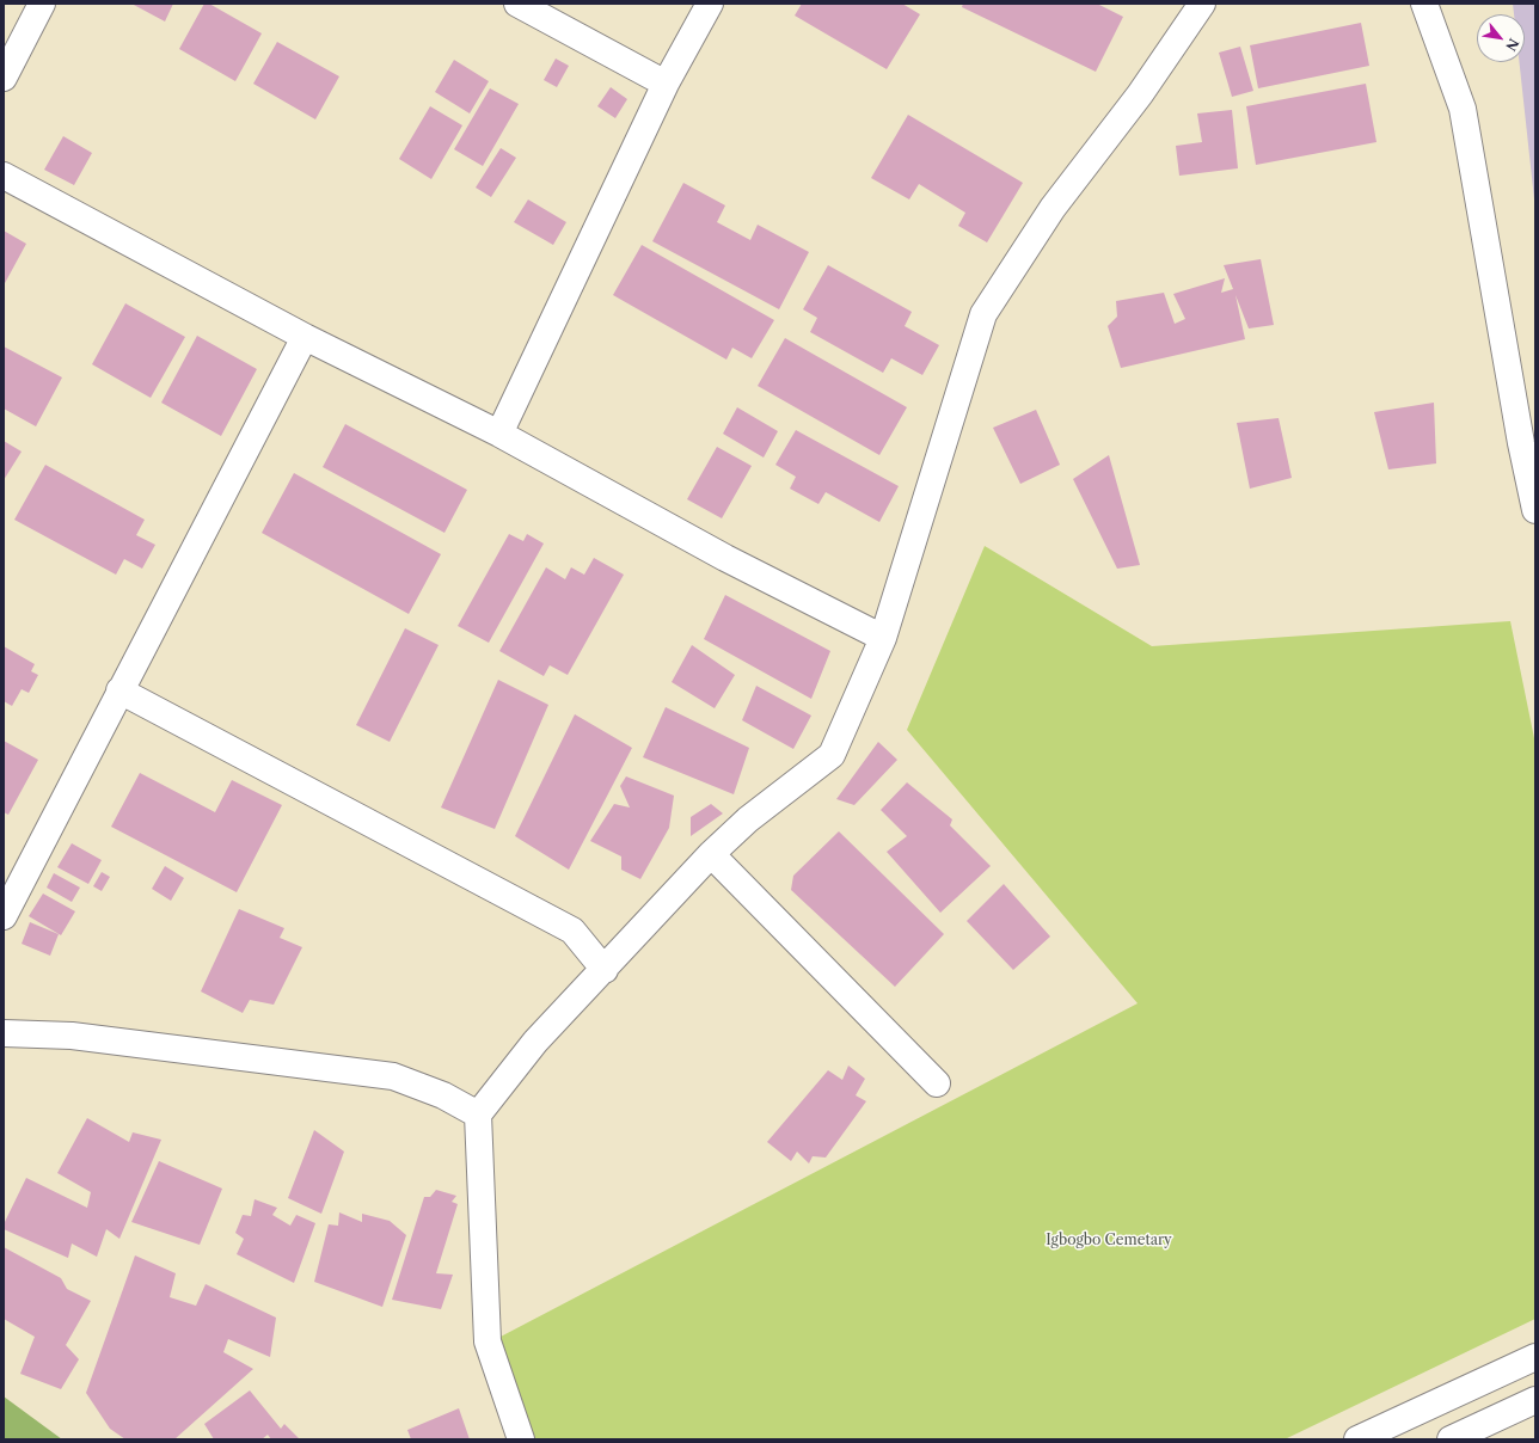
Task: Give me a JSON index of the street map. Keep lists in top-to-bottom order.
{
  "parks": ["Igbogbo Cemetary"],
  "north": "bottom right"
}
